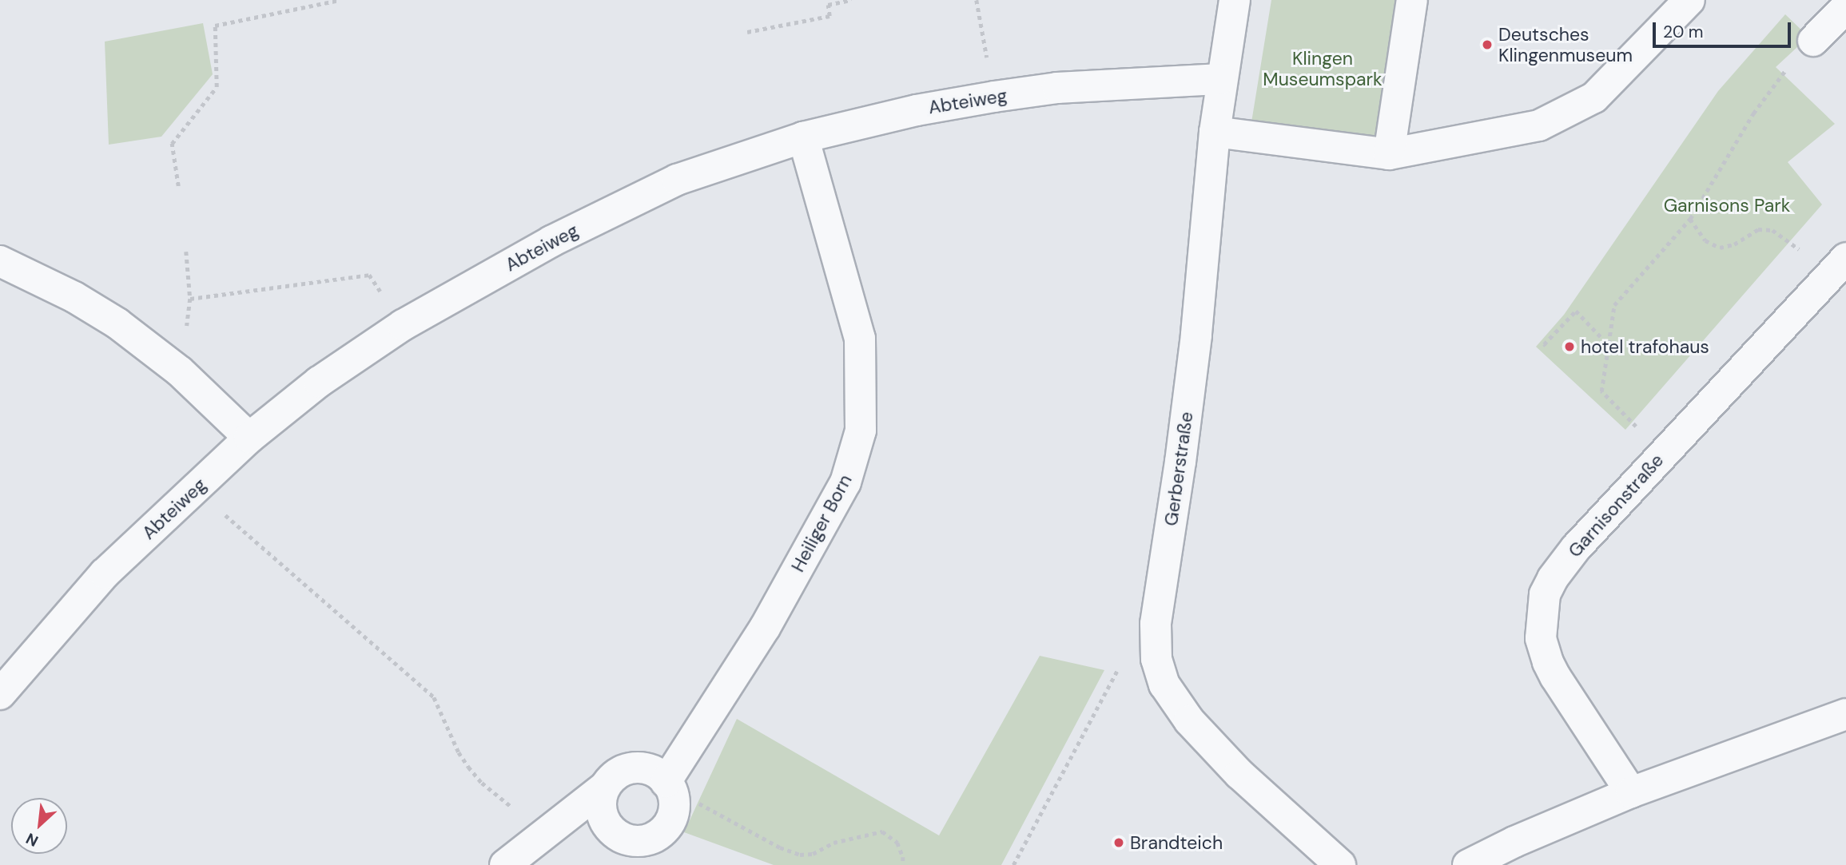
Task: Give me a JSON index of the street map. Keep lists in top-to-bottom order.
{
  "streets": {
    "street": [
      "Abteiweg",
      "Gerberstraße",
      "Garnisonstraße",
      "Heiliger Born"
    ]
  },
  "crossings": [
    ["Abteiweg", "Gerberstraße"],
    ["Abteiweg", "Heiliger Born"]
  ],
  "parks": ["Klingen Museumspark", "Garnisons Park"],
  "places": ["Deutsches Klingenmuseum", "hotel trafohaus", "Brandteich"],
  "scale_bar": "20 m",
  "north": "bottom left"
}
